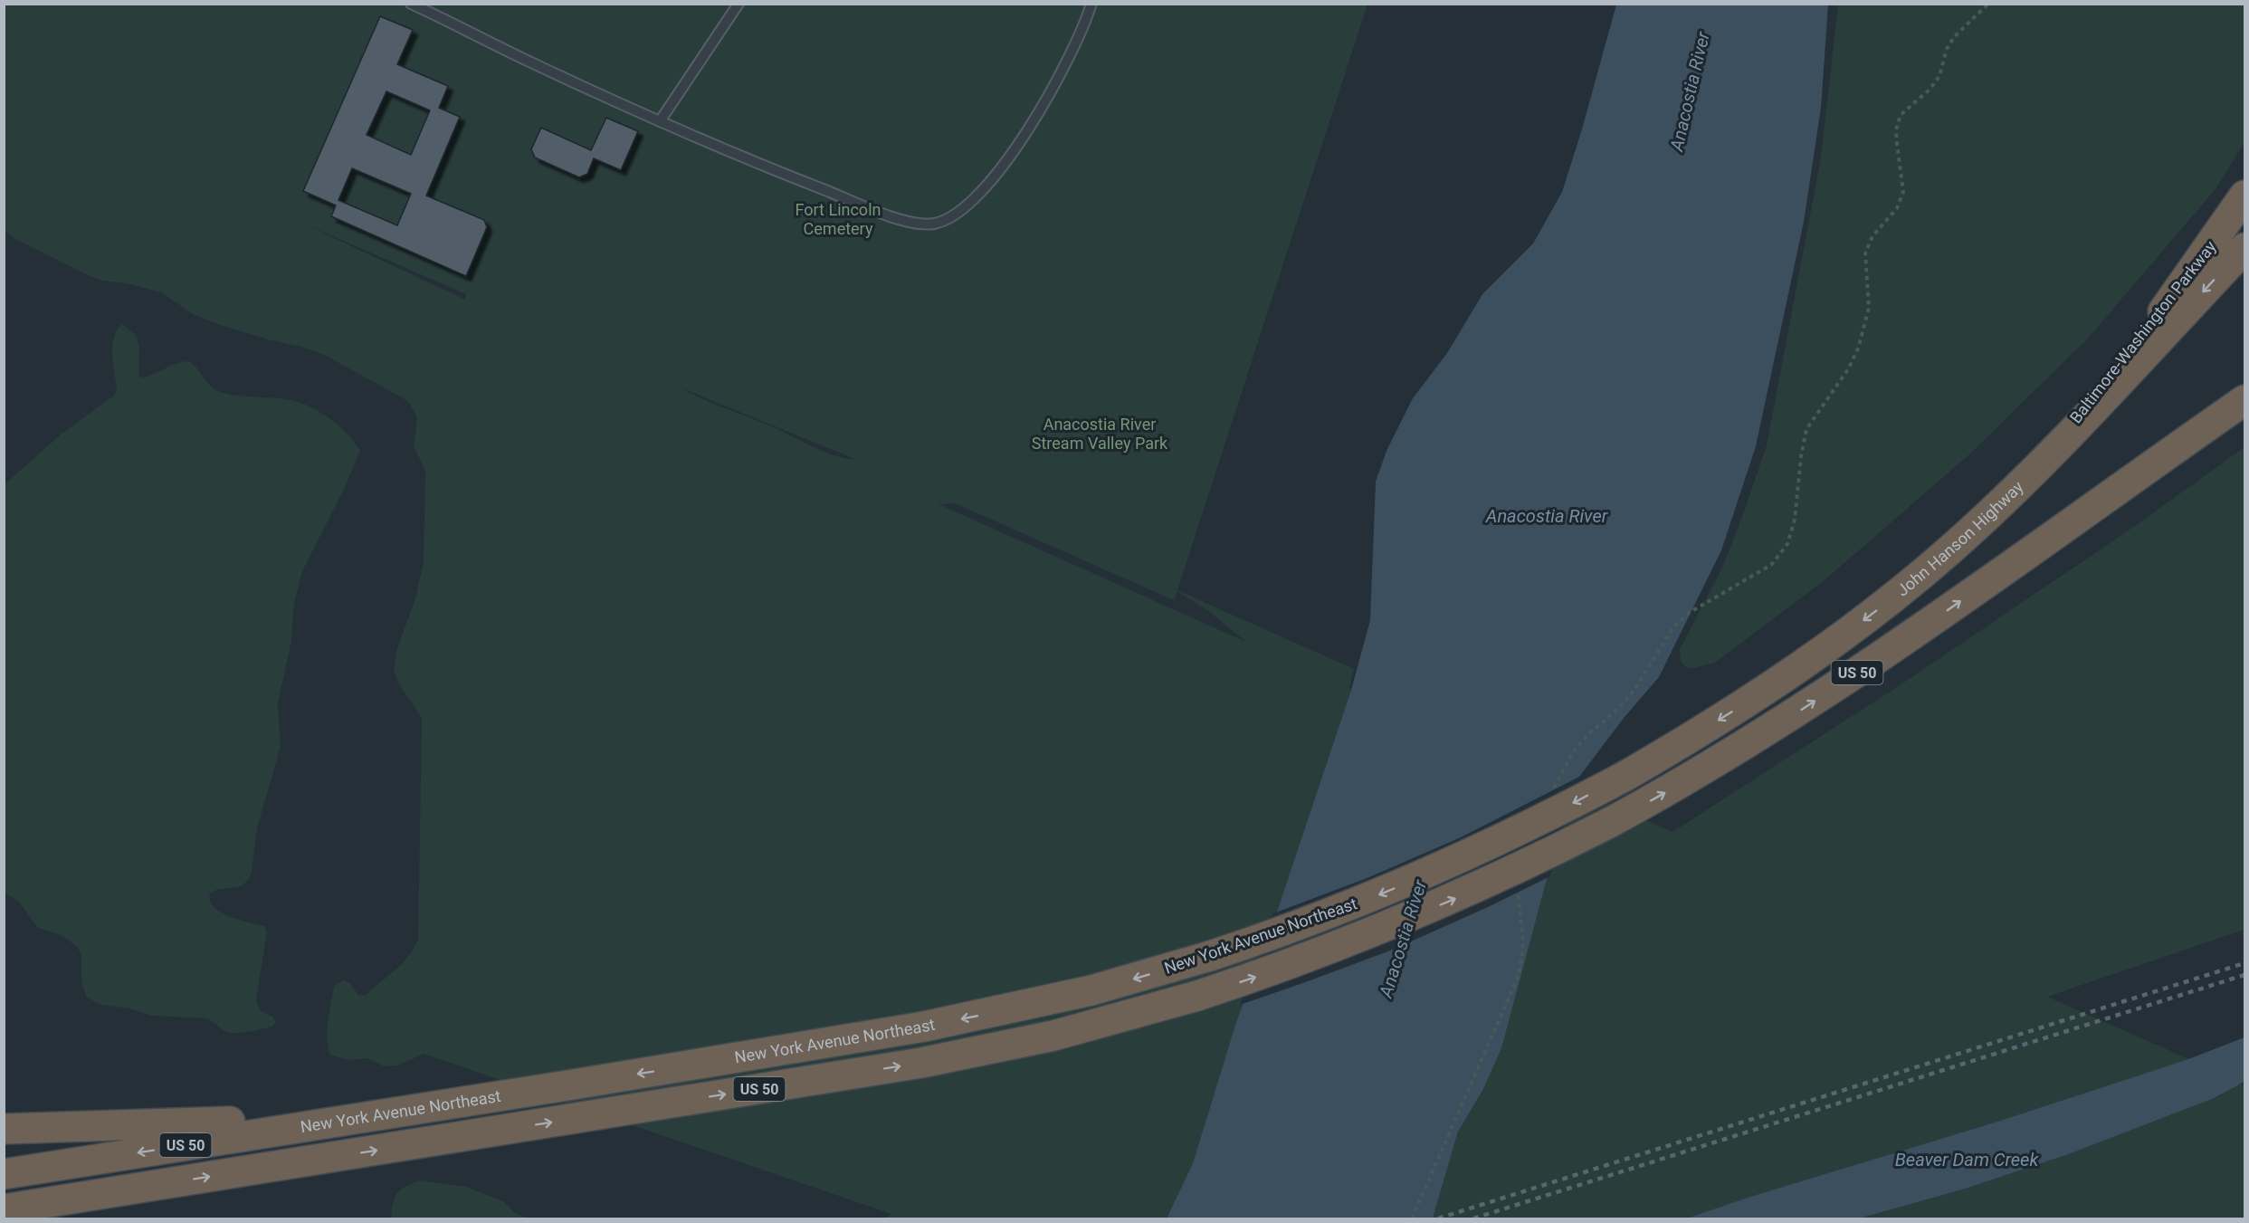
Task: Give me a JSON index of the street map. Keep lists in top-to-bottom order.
{
  "streets": {
    "highway": [
      "Baltimore-Washington Parkway",
      "John Hanson Highway",
      "US 50",
      "New York Avenue Northeast"
    ]
  },
  "crossings": [
    ["Baltimore-Washington Parkway", "John Hanson Highway"],
    ["John Hanson Highway", "New York Avenue Northeast"],
    ["US 50", "New York Avenue Northeast"]
  ],
  "water": ["Anacostia River", "Beaver Dam Creek"],
  "parks": ["Fort Lincoln Cemetery", "Anacostia River Stream Valley Park"]
}
